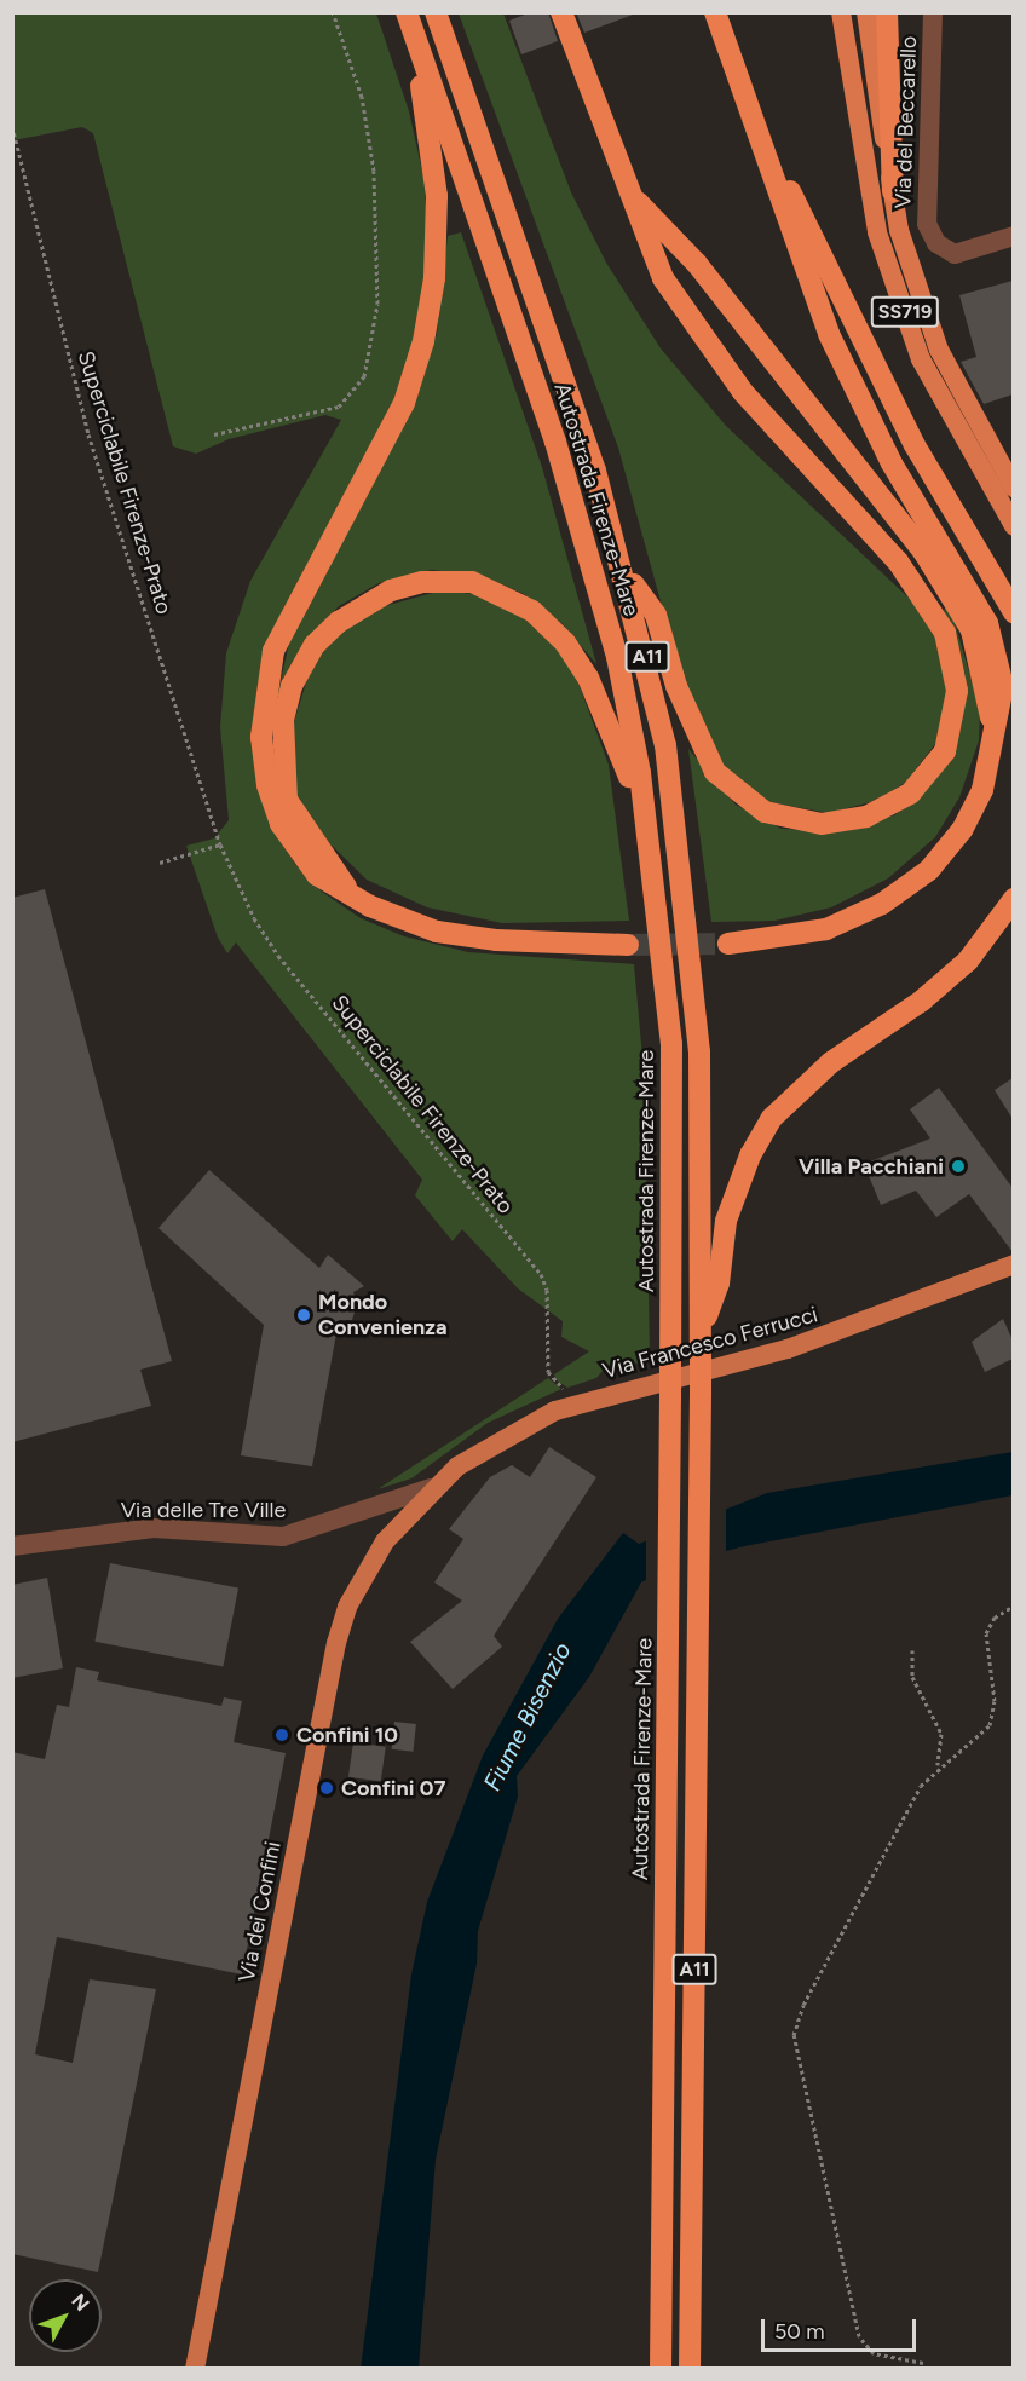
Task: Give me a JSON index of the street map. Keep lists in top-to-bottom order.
{
  "streets": {
    "highway": ["SS719", "Autostrada Firenze-Mare", "A11"],
    "main road": ["Via Francesco Ferrucci", "Via dei Confini"],
    "street": ["Via del Beccarello", "Via delle Tre Ville"],
    "path": ["Superciclabile Firenze-Prato"]
  },
  "crossings": [
    ["Via Francesco Ferrucci", "Via delle Tre Ville"],
    ["Via Francesco Ferrucci", "Via dei Confini"],
    ["Via delle Tre Ville", "Via dei Confini"]
  ],
  "water": ["Fiume Bisenzio"],
  "places": [
    "Villa Pacchiani",
    "Mondo Convenienza",
    "Confini 10",
    "Confini 07"
  ],
  "scale_bar": "50 m",
  "north": "top right"
}
